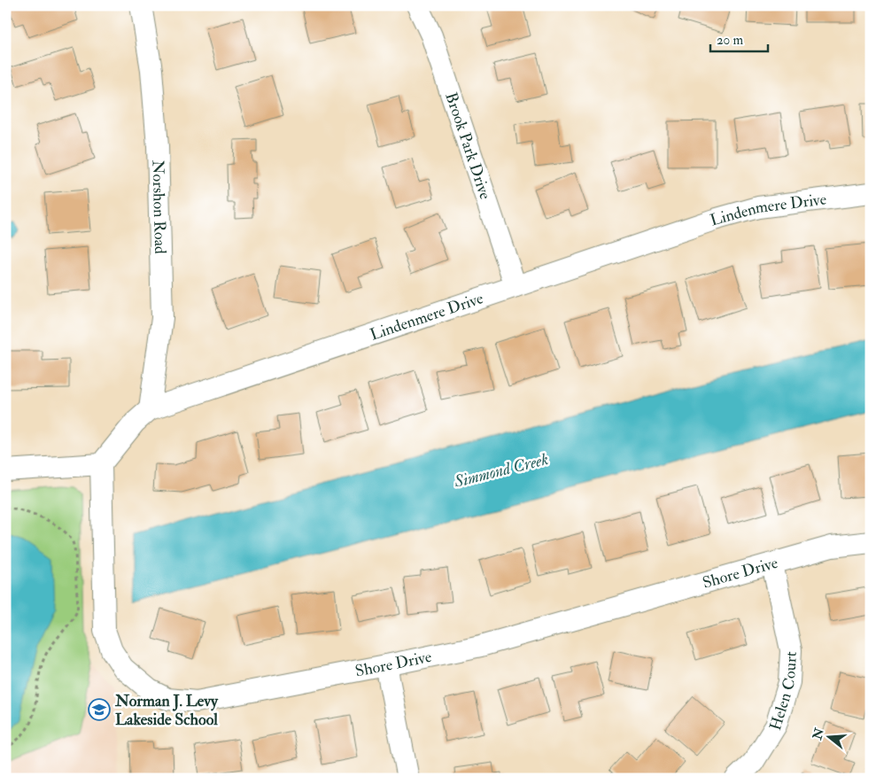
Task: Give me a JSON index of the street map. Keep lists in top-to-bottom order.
{
  "streets": {
    "street": [
      "Brook Park Drive",
      "Norshon Road",
      "Lindenmere Drive",
      "Shore Drive",
      "Helen Court"
    ]
  },
  "crossings": [
    ["Brook Park Drive", "Lindenmere Drive"],
    ["Norshon Road", "Lindenmere Drive"],
    ["Lindenmere Drive", "Shore Drive"],
    ["Shore Drive", "Helen Court"]
  ],
  "water": ["Simmond Creek"],
  "places": {
    "school or university": ["Norman J. Levy Lakeside School"]
  },
  "scale_bar": "20 m",
  "north": "left"
}
